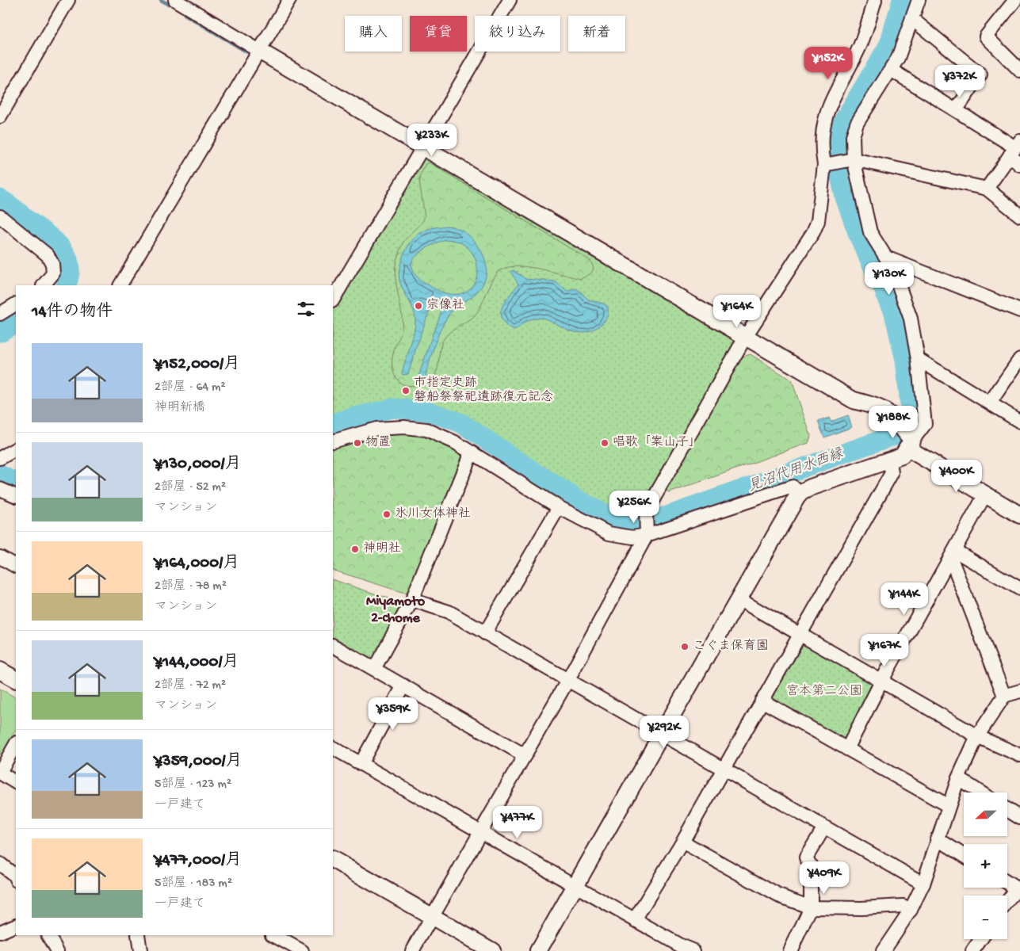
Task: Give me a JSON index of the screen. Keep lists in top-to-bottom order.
{
  "districts": ["Miyamoto 2-chome"],
  "water": ["見沼代用水西縁"],
  "parks": ["宮本第二公園"],
  "places": [
    "宗像社",
    "市指定史跡 磐船祭祭祀遺跡復元記念",
    "物置",
    "唱歌「案山子」",
    "氷川女体神社",
    "神明社",
    "こぐま保育園"
  ],
  "north": "left",
  "page": {
    "chip": [
      "購入",
      "賃貸",
      "絞り込み",
      "新着"
    ],
    "price": [
      "¥152K",
      "¥372K",
      "¥233K",
      "¥130K",
      "¥164K",
      "¥188K",
      "¥400K",
      "¥256K",
      "¥144K",
      "¥167K",
      "¥359K",
      "¥292K",
      "¥477K",
      "¥409K"
    ],
    "heading": "14件の物件",
    "list": [
      {
        "name": "¥152,000/月",
        "note": "2部屋 · 64 m² · 神明新橋"
      },
      {
        "name": "¥130,000/月",
        "note": "2部屋 · 52 m² · マンション"
      },
      {
        "name": "¥164,000/月",
        "note": "2部屋 · 78 m² · マンション"
      },
      {
        "name": "¥144,000/月",
        "note": "2部屋 · 72 m² · マンション"
      },
      {
        "name": "¥359,000/月",
        "note": "5部屋 · 123 m² · 一戸建て"
      },
      {
        "name": "¥477,000/月",
        "note": "5部屋 · 183 m² · 一戸建て"
      }
    ],
    "map_buttons": ["+", "−"]
  }
}
